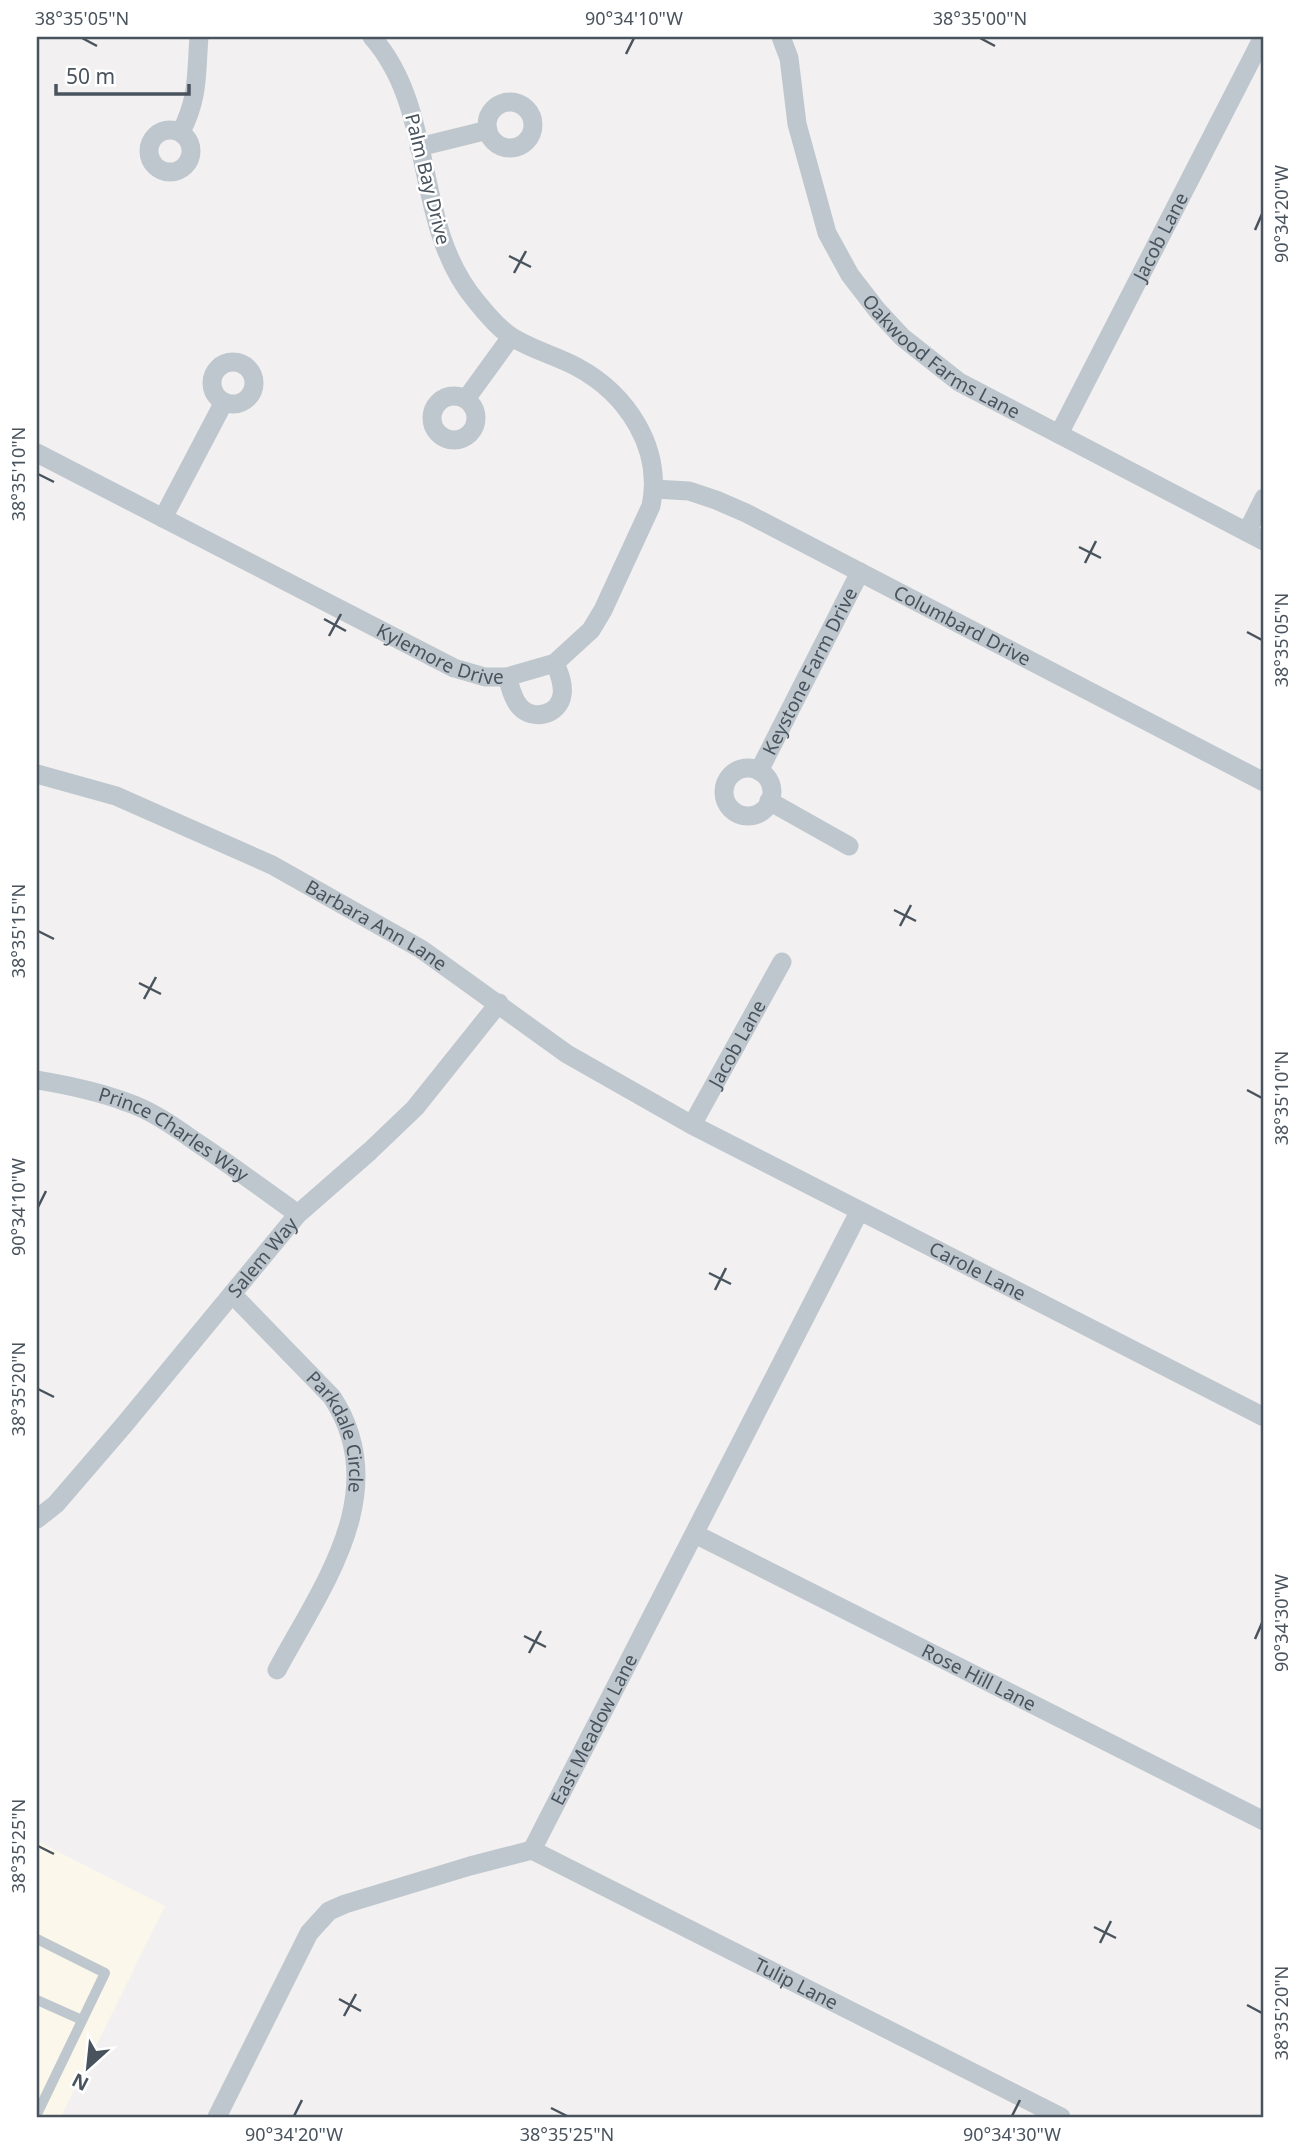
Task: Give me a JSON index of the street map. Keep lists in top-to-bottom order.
{
  "streets": {
    "street": [
      "Palm Bay Drive",
      "Jacob Lane",
      "Oakwood Farms Lane",
      "Columbard Drive",
      "Kylemore Drive",
      "Keystone Farm Drive",
      "Barbara Ann Lane",
      "Prince Charles Way",
      "Salem Way",
      "Carole Lane",
      "Parkdale Circle",
      "Rose Hill Lane",
      "East Meadow Lane",
      "Tulip Lane"
    ]
  },
  "crossings": [
    ["Palm Bay Drive", "Columbard Drive"],
    ["Palm Bay Drive", "Kylemore Drive"],
    ["Jacob Lane", "Oakwood Farms Lane"],
    ["Jacob Lane", "Barbara Ann Lane"],
    ["Jacob Lane", "Carole Lane"],
    ["Columbard Drive", "Kylemore Drive"],
    ["Columbard Drive", "Keystone Farm Drive"],
    ["Barbara Ann Lane", "Salem Way"],
    ["Barbara Ann Lane", "Carole Lane"],
    ["Prince Charles Way", "Salem Way"],
    ["Salem Way", "Parkdale Circle"],
    ["Carole Lane", "East Meadow Lane"],
    ["Rose Hill Lane", "East Meadow Lane"],
    ["East Meadow Lane", "Tulip Lane"]
  ],
  "scale_bar": "50 m",
  "north": "bottom left",
  "coordinates": [
    "38°35'05\"N",
    "90°34'10\"W",
    "38°35'00\"N",
    "90°34'20\"W",
    "38°35'10\"N",
    "38°35'15\"N",
    "38°35'20\"N",
    "90°34'30\"W",
    "38°35'25\"N"
  ]
}
